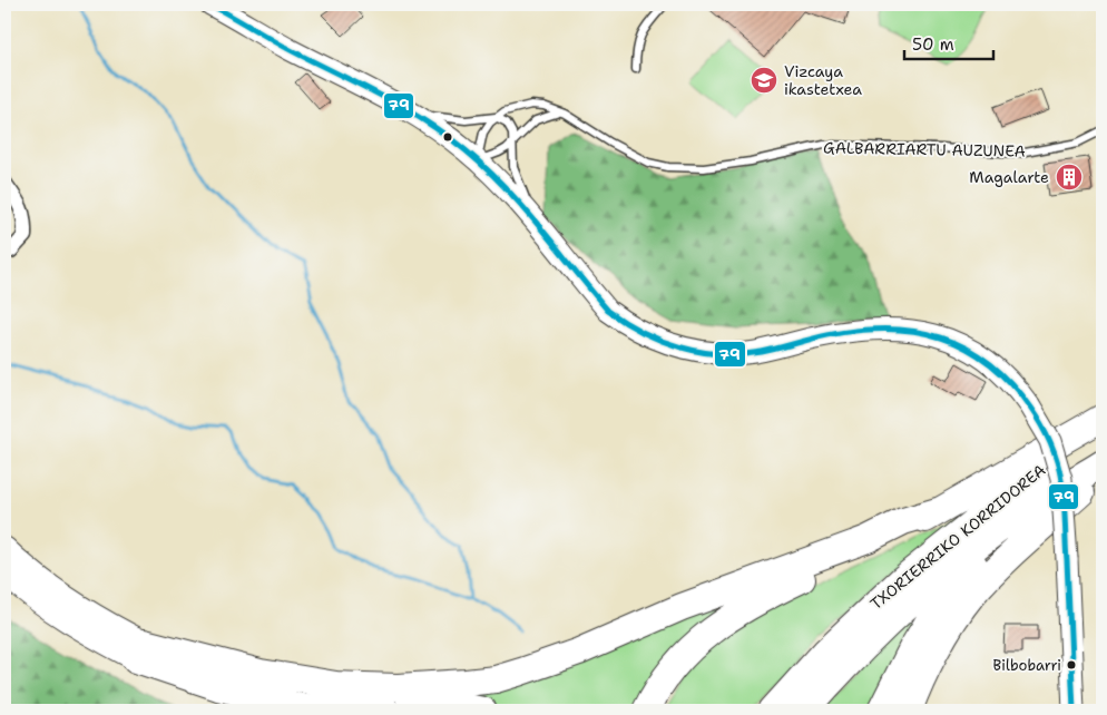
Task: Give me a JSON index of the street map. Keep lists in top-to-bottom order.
{
  "streets": {
    "highway": ["TXORIERRIKO KORRIDOREA"],
    "lane": ["GALBARRIARTU AUZUNEA"]
  },
  "places": {
    "school or university": ["Vizcaya ikastetxea"],
    "building": ["Magalarte"],
    "other": ["Bilbobarri"]
  },
  "lines": ["transit line 79"],
  "scale_bar": "50 m"
}
